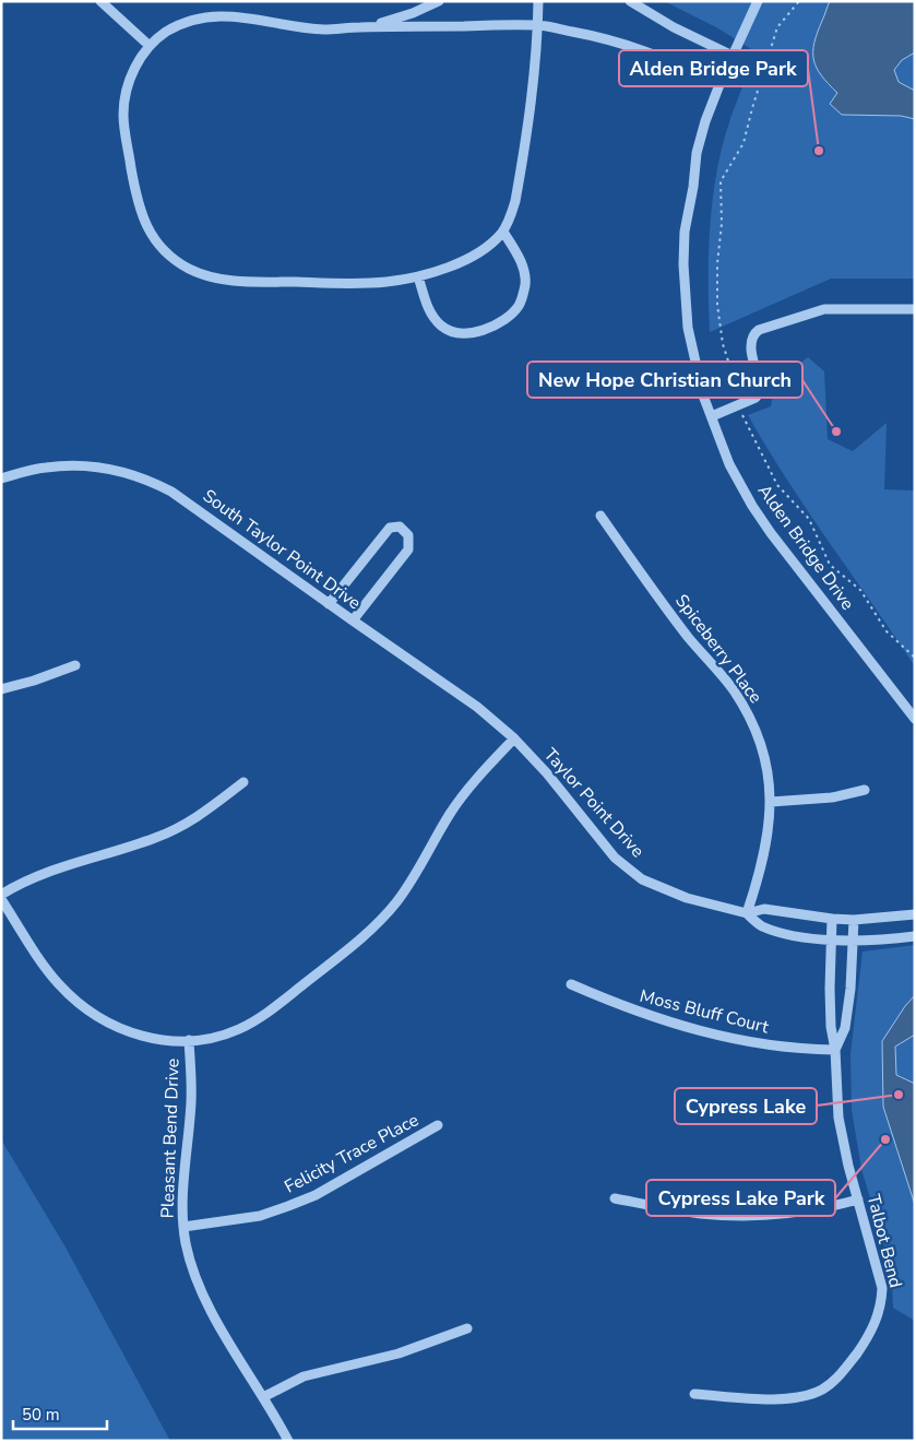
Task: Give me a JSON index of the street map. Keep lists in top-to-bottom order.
{
  "streets": {
    "street": [
      "Alden Bridge Drive",
      "South Taylor Point Drive",
      "Spiceberry Place",
      "Taylor Point Drive",
      "Moss Bluff Court",
      "Pleasant Bend Drive",
      "Felicity Trace Place",
      "Talbot Bend"
    ]
  },
  "crossings": [
    ["South Taylor Point Drive", "Taylor Point Drive"],
    ["Spiceberry Place", "Taylor Point Drive"],
    ["Taylor Point Drive", "Talbot Bend"],
    ["Moss Bluff Court", "Talbot Bend"],
    ["Pleasant Bend Drive", "Felicity Trace Place"]
  ],
  "places": [
    "Alden Bridge Park",
    "New Hope Christian Church",
    "Cypress Lake",
    "Cypress Lake Park"
  ],
  "scale_bar": "50 m"
}
